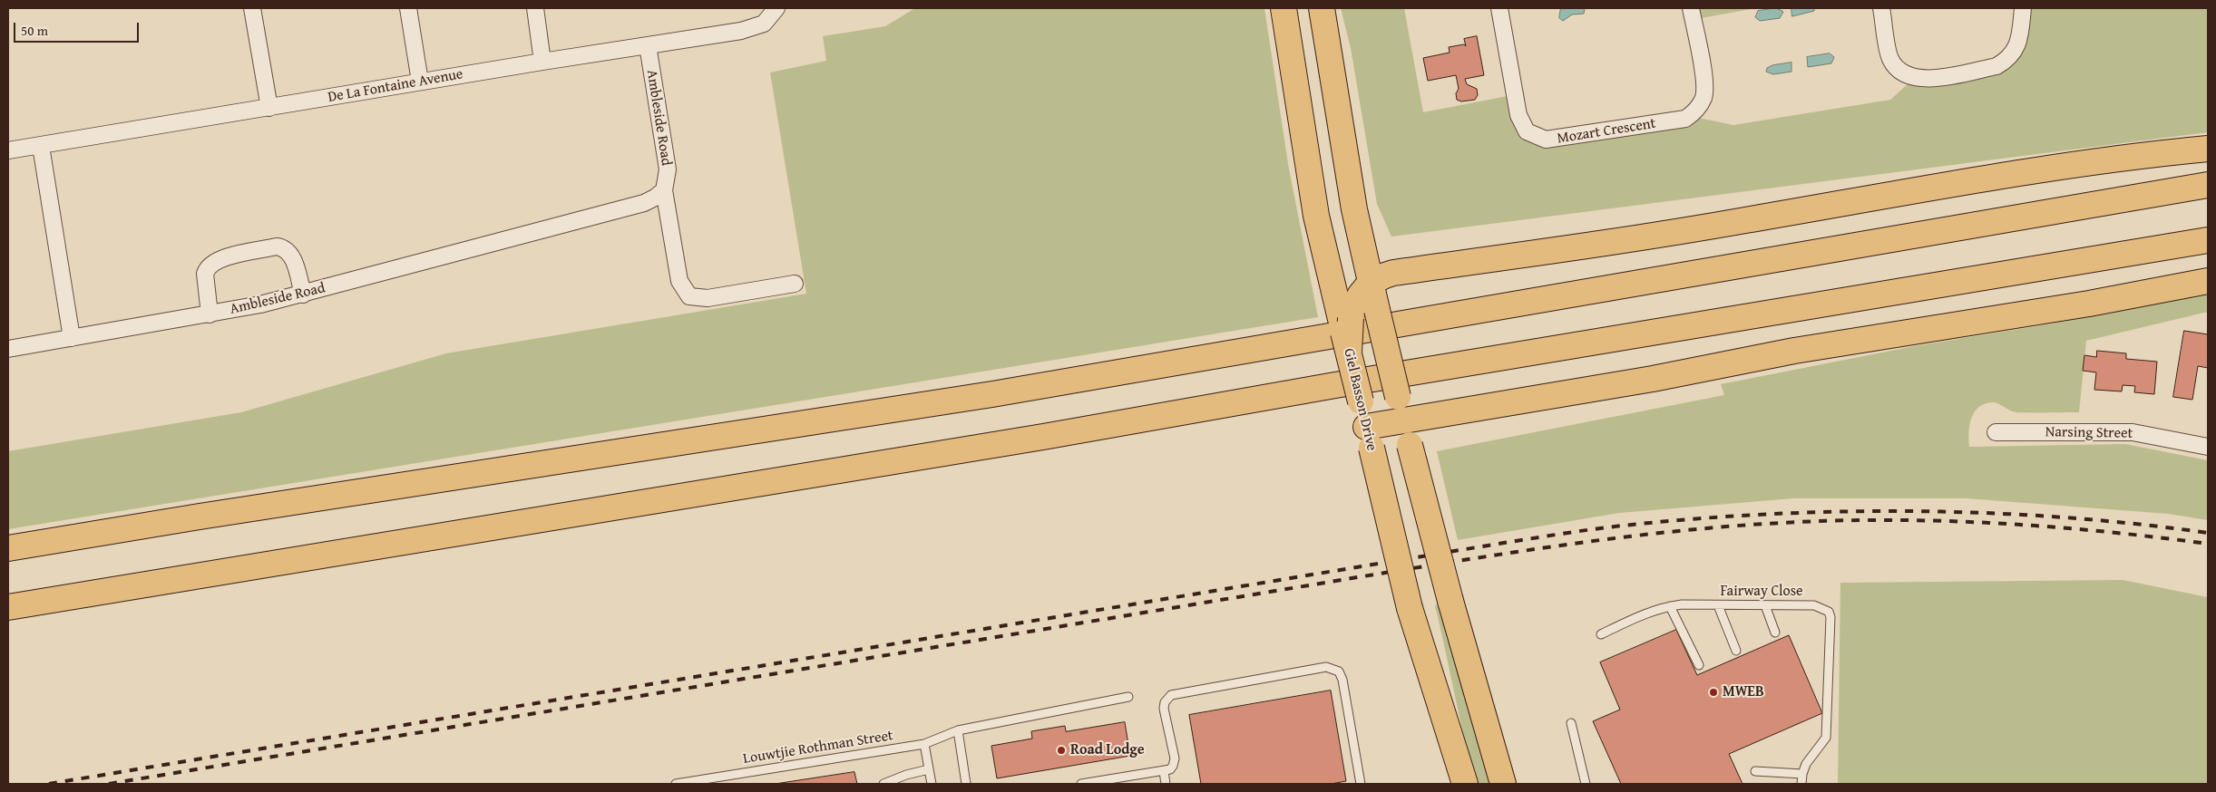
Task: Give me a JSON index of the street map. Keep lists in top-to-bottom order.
{
  "streets": {
    "main road": ["Giel Basson Drive"],
    "street": [
      "De La Fontaine Avenue",
      "Ambleside Road",
      "Mozart Crescent",
      "Narsing Street"
    ],
    "lane": ["Fairway Close", "Louwtjie Rothman Street"]
  },
  "crossings": [
    ["De La Fontaine Avenue", "Ambleside Road"]
  ],
  "places": ["MWEB", "Road Lodge"],
  "scale_bar": "50 m"
}
